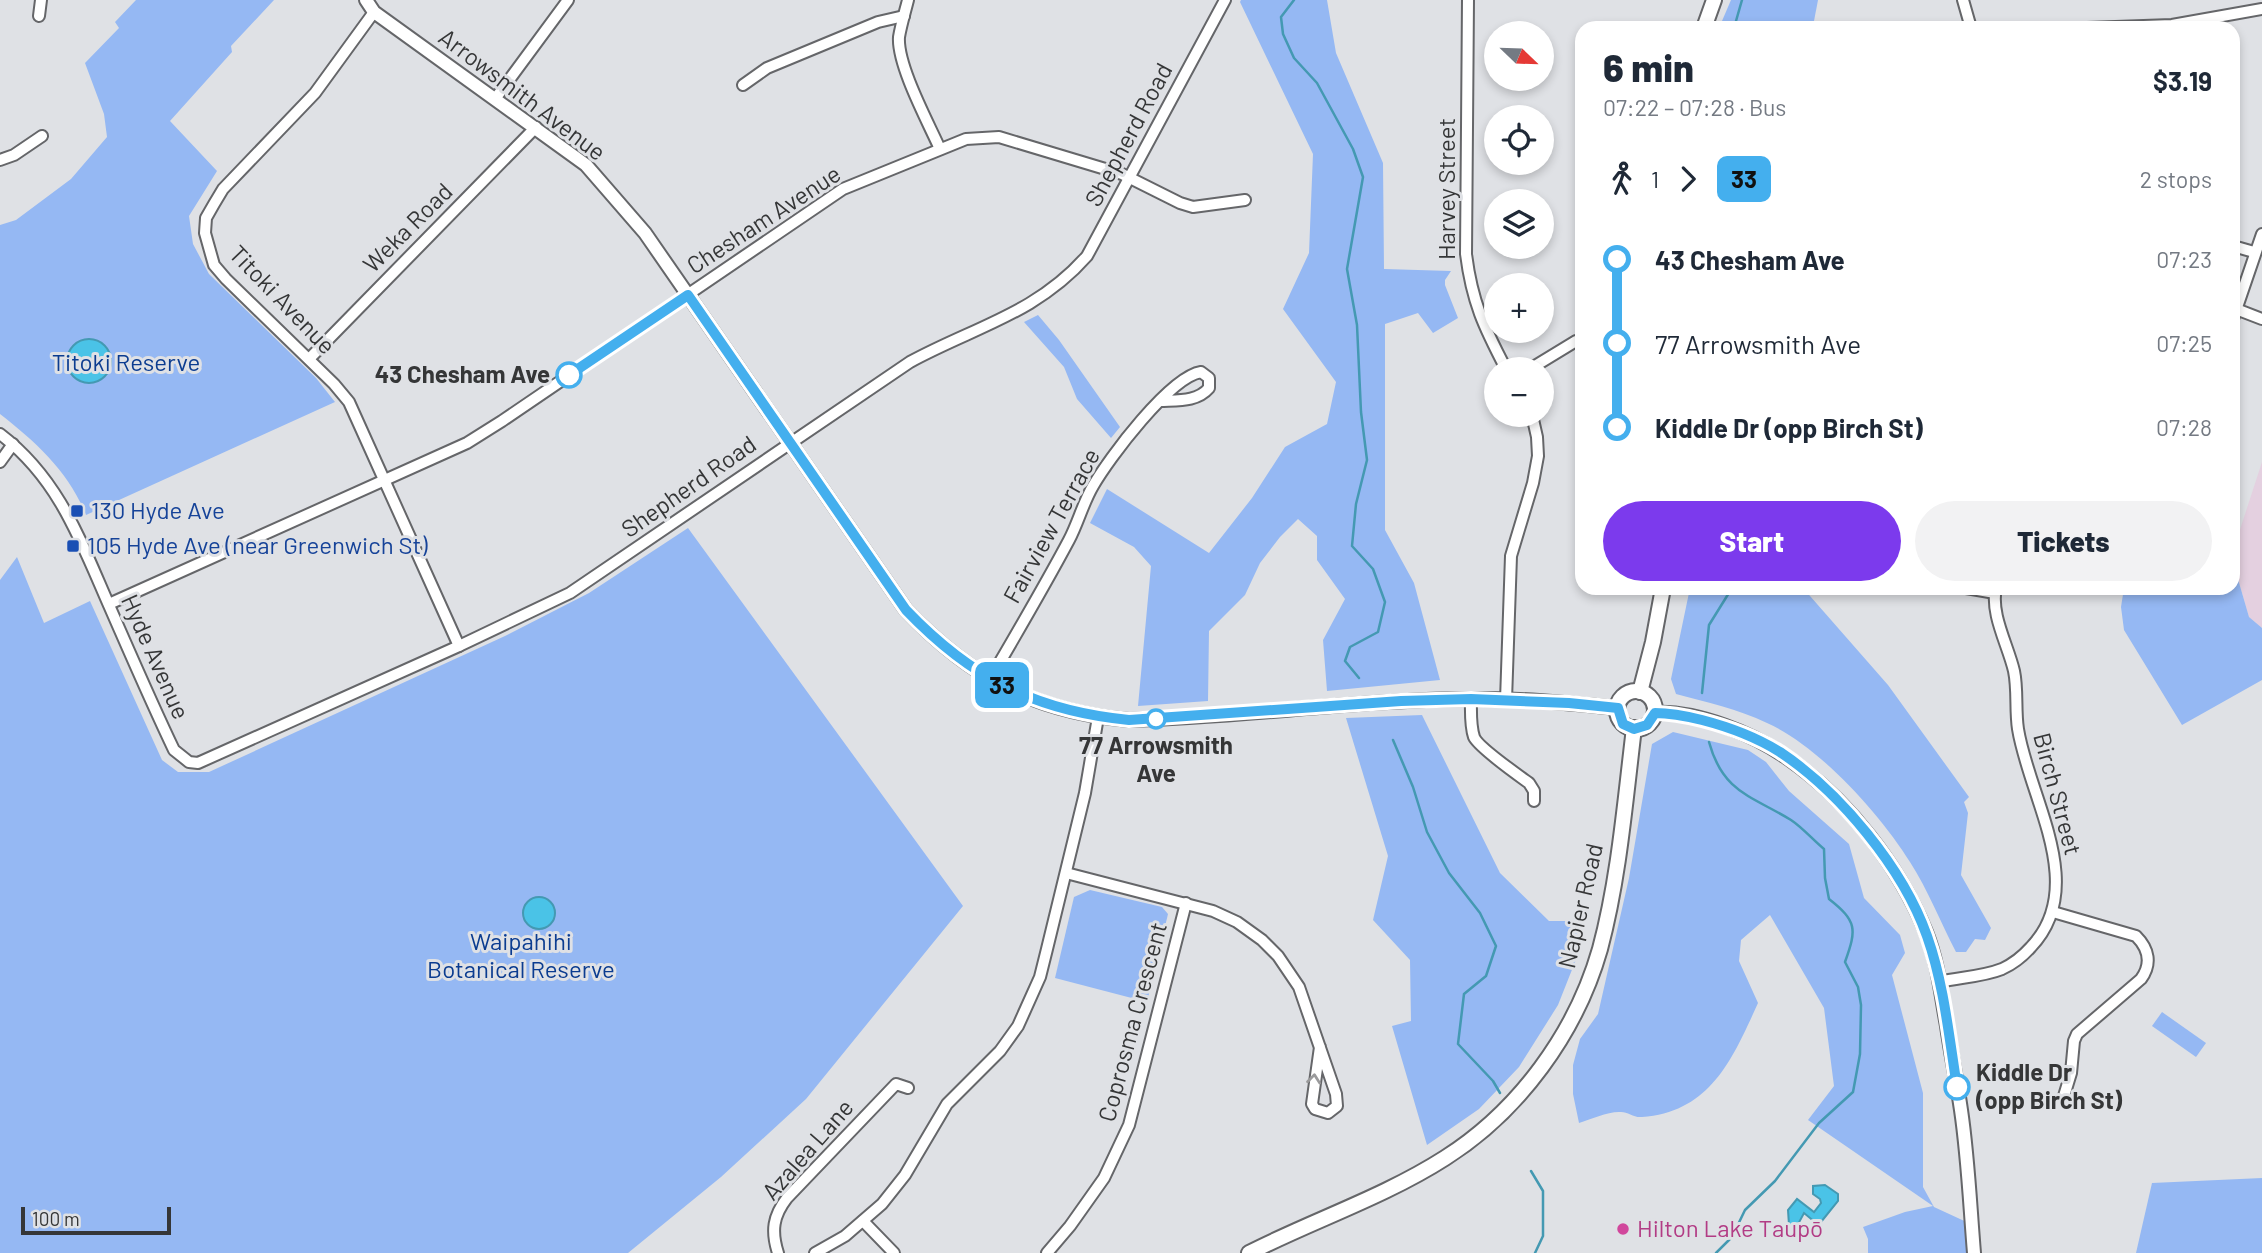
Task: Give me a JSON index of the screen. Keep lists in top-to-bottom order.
{
  "streets": {
    "main road": ["Napier Road"],
    "street": [
      "Arrowsmith Avenue",
      "Shepherd Road",
      "Harvey Street",
      "Chesham Avenue",
      "Weka Road",
      "Titoki Avenue",
      "Fairview Terrace",
      "Hyde Avenue",
      "Birch Street",
      "Coprosma Crescent",
      "Azalea Lane"
    ]
  },
  "crossings": [
    ["Arrowsmith Avenue", "Shepherd Road"],
    ["Arrowsmith Avenue", "Chesham Avenue"],
    ["Arrowsmith Avenue", "Weka Road"],
    ["Arrowsmith Avenue", "Titoki Avenue"],
    ["Arrowsmith Avenue", "Fairview Terrace"],
    ["Arrowsmith Avenue", "Napier Road"],
    ["Shepherd Road", "Chesham Avenue"],
    ["Shepherd Road", "Titoki Avenue"],
    ["Shepherd Road", "Hyde Avenue"],
    ["Chesham Avenue", "Titoki Avenue"],
    ["Chesham Avenue", "Hyde Avenue"],
    ["Weka Road", "Titoki Avenue"]
  ],
  "parks": ["Titoki Reserve", "Waipahihi Botanical Reserve"],
  "places": {
    "other": [
      "43 Chesham Ave",
      "77 Arrowsmith Ave",
      "Kiddle Dr (opp Birch St)",
      "Hilton Lake Taupō"
    ],
    "transit": ["130 Hyde Ave", "105 Hyde Ave (near Greenwich St)"]
  },
  "lines": ["bus line 33"],
  "scale_bar": "100 m",
  "north": "bottom right",
  "page": {
    "on_map": "33",
    "map_buttons": ["+", "−"],
    "heading": ["6 min", "07:22 – 07:28 · Bus", "$3.19"],
    "legs": ["1", "33", "2 stops"],
    "list": [
      {
        "name": "43 Chesham Ave",
        "value": "07:23"
      },
      {
        "name": "77 Arrowsmith Ave",
        "value": "07:25"
      },
      {
        "name": "Kiddle Dr (opp Birch St)",
        "value": "07:28"
      }
    ],
    "buttons": ["Start", "Tickets"],
    "scale": "100 m"
  }
}
